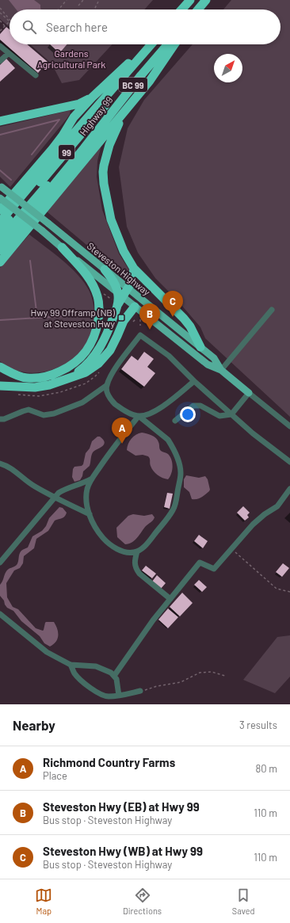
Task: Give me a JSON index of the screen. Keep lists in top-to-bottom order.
{
  "streets": {
    "highway": ["BC 99", "Highway 99", "99"],
    "main road": ["Steveston Highway"]
  },
  "crossings": [
    ["Highway 99", "99"]
  ],
  "parks": ["Gardens Agricultural Park"],
  "places": {
    "transit": ["Hwy 99 Offramp (NB) at Steveston Hwy"]
  },
  "north": "top right",
  "page": {
    "search": "Search here",
    "pins": ["C", "B", "A"],
    "heading": ["Nearby", "3 results"],
    "list": [
      {
        "mark": "A",
        "name": "Richmond Country Farms",
        "note": "Place",
        "value": "80 m"
      },
      {
        "mark": "B",
        "name": "Steveston Hwy (EB) at Hwy 99",
        "note": "Bus stop · Steveston Highway",
        "value": "110 m"
      },
      {
        "mark": "C",
        "name": "Steveston Hwy (WB) at Hwy 99",
        "note": "Bus stop · Steveston Highway",
        "value": "110 m"
      }
    ],
    "nav": ["Map", "Directions", "Saved"]
  }
}
